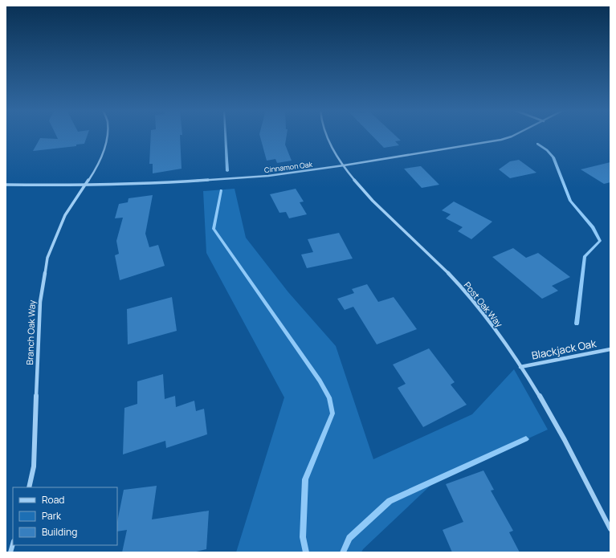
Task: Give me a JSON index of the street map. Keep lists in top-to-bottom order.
{
  "streets": {
    "street": [
      "Cinnamon Oak",
      "Post Oak Way",
      "Branch Oak Way",
      "Blackjack Oak"
    ]
  },
  "crossings": [
    ["Cinnamon Oak", "Post Oak Way"],
    ["Cinnamon Oak", "Branch Oak Way"],
    ["Post Oak Way", "Blackjack Oak"]
  ],
  "legend": ["Road", "Park", "Building"]
}
